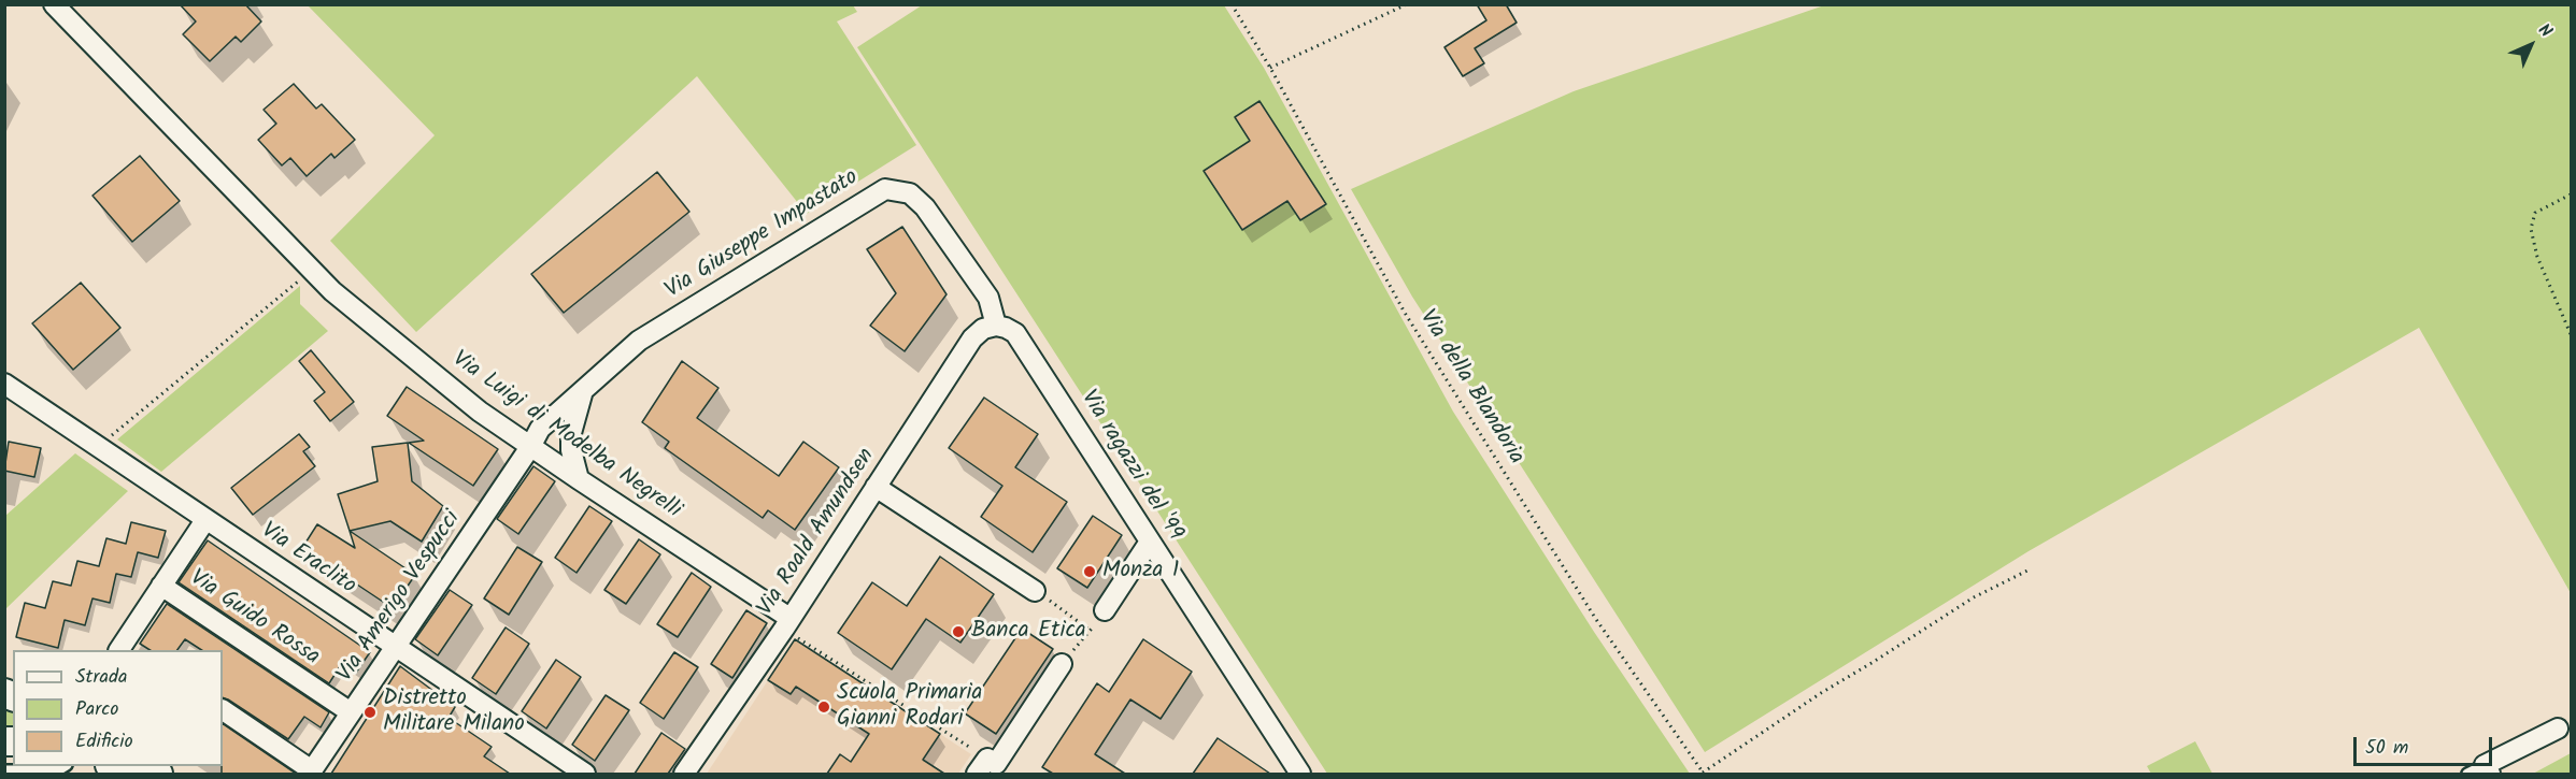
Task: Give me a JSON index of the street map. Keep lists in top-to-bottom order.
{
  "streets": {
    "street": [
      "Via Giuseppe Impastato",
      "Via Luigi di Modelba Negrelli",
      "Via ragazzi del '99",
      "Via Roald Amundsen",
      "Via Eraclito",
      "Via Amerigo Vespucci",
      "Via Guido Rossa"
    ],
    "path": ["Via della Blandoria"]
  },
  "crossings": [
    ["Via Giuseppe Impastato", "Via Luigi di Modelba Negrelli"],
    ["Via Giuseppe Impastato", "Via ragazzi del '99"],
    ["Via Giuseppe Impastato", "Via Roald Amundsen"],
    ["Via Giuseppe Impastato", "Via Amerigo Vespucci"],
    ["Via Luigi di Modelba Negrelli", "Via Roald Amundsen"],
    ["Via Luigi di Modelba Negrelli", "Via Amerigo Vespucci"],
    ["Via ragazzi del '99", "Via Roald Amundsen"],
    ["Via Eraclito", "Via Amerigo Vespucci"],
    ["Via Amerigo Vespucci", "Via Guido Rossa"]
  ],
  "places": [
    "Monza 1",
    "Banca Etica",
    "Scuola Primaria Gianni Rodari",
    "Distretto Militare Milano"
  ],
  "legend": ["Strada", "Parco", "Edificio"],
  "scale_bar": "50 m",
  "north": "top right"
}
